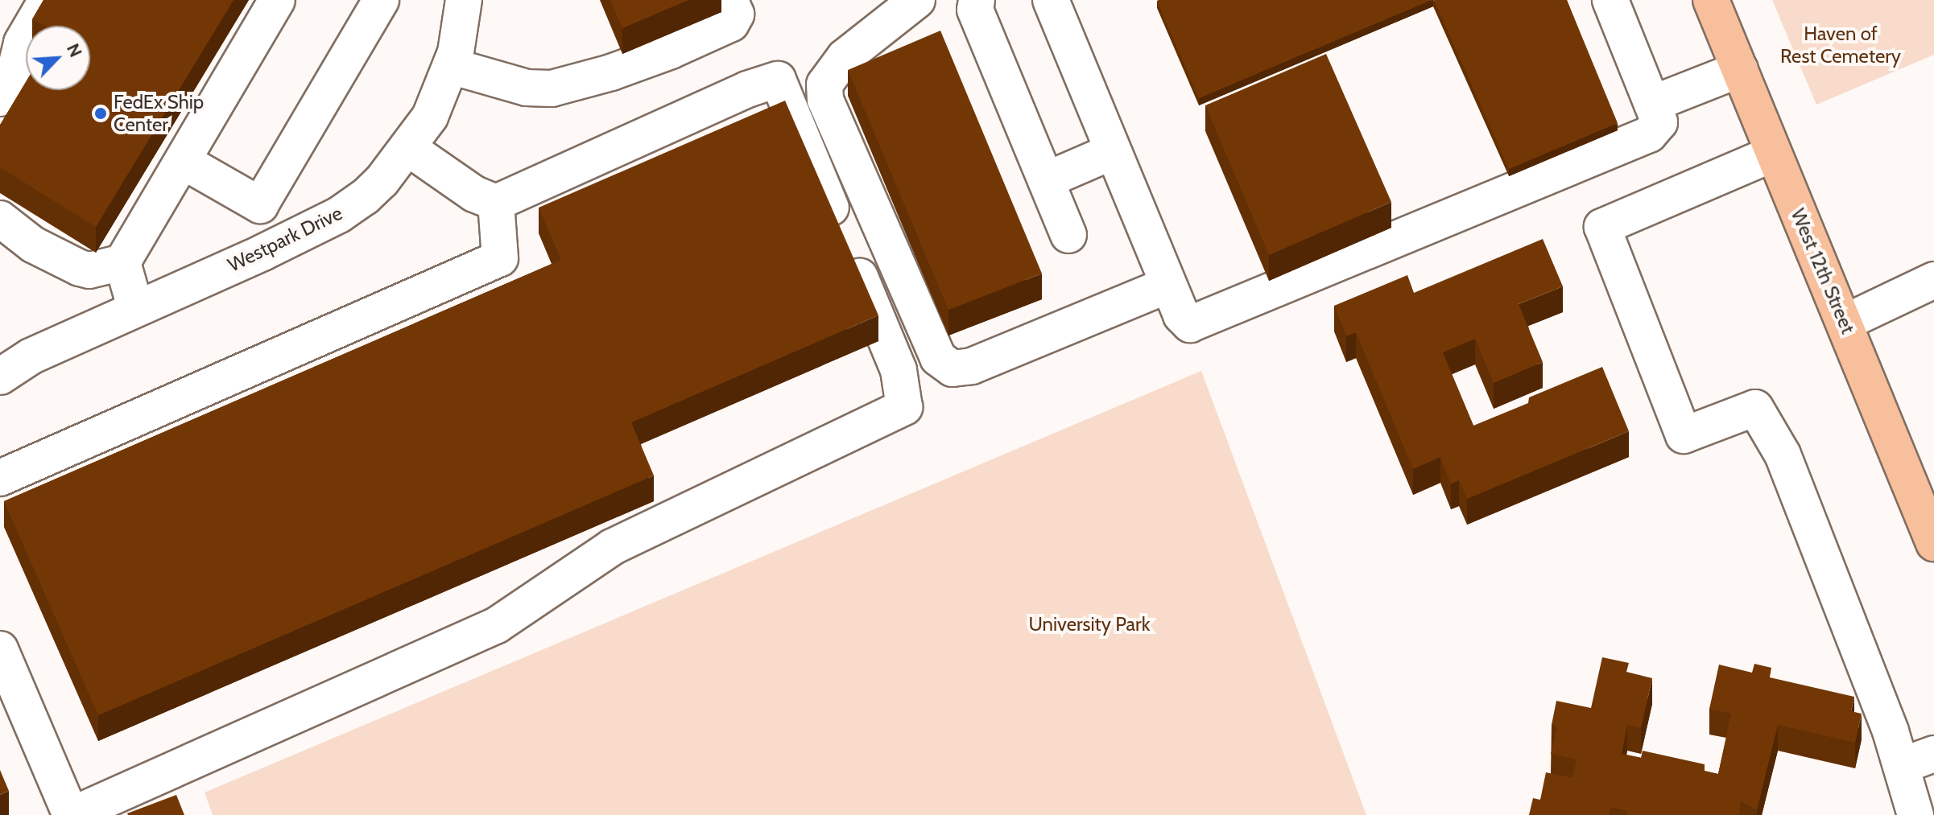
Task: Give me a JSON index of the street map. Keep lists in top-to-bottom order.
{
  "streets": {
    "main road": ["West 12th Street"],
    "street": ["Westpark Drive"]
  },
  "parks": ["Haven of Rest Cemetery", "University Park"],
  "places": ["FedEx Ship Center"],
  "north": "top right"
}
